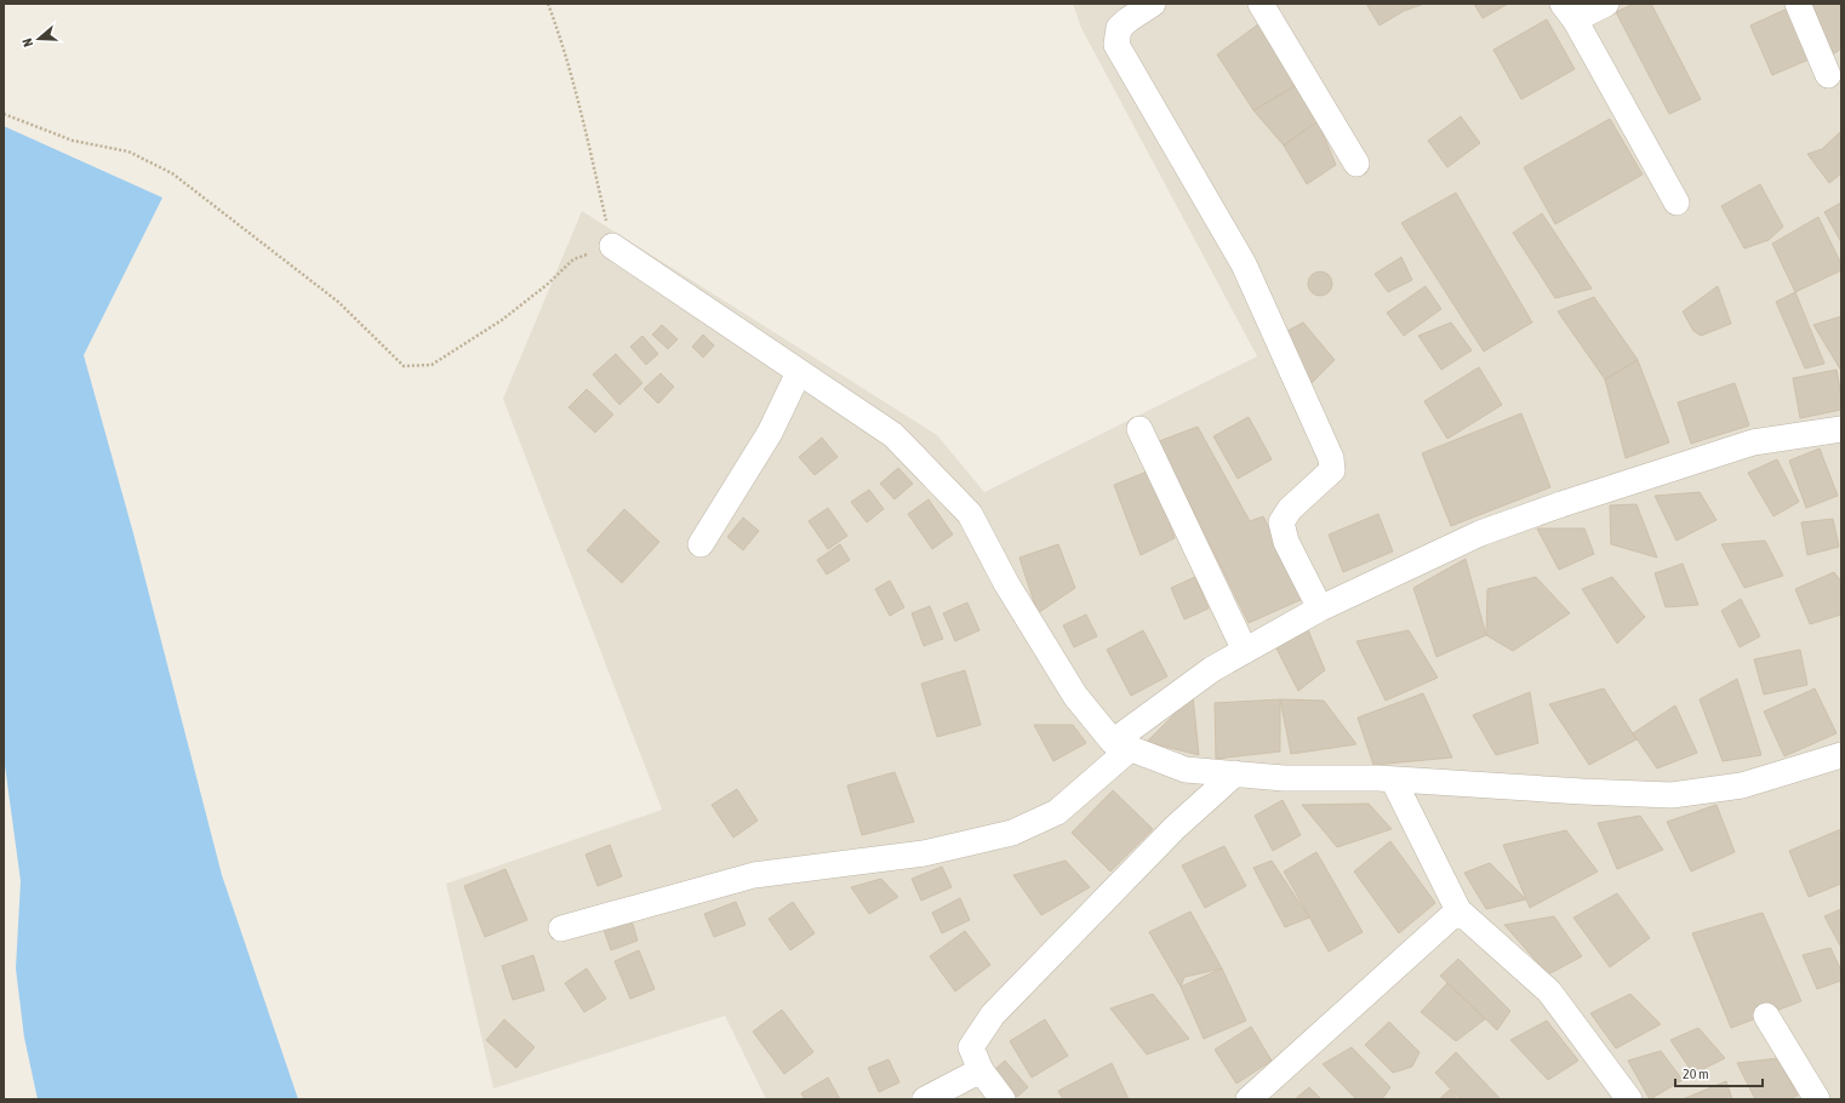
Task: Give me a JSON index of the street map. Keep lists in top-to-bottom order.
{
  "scale_bar": "20 m",
  "north": "left"
}
